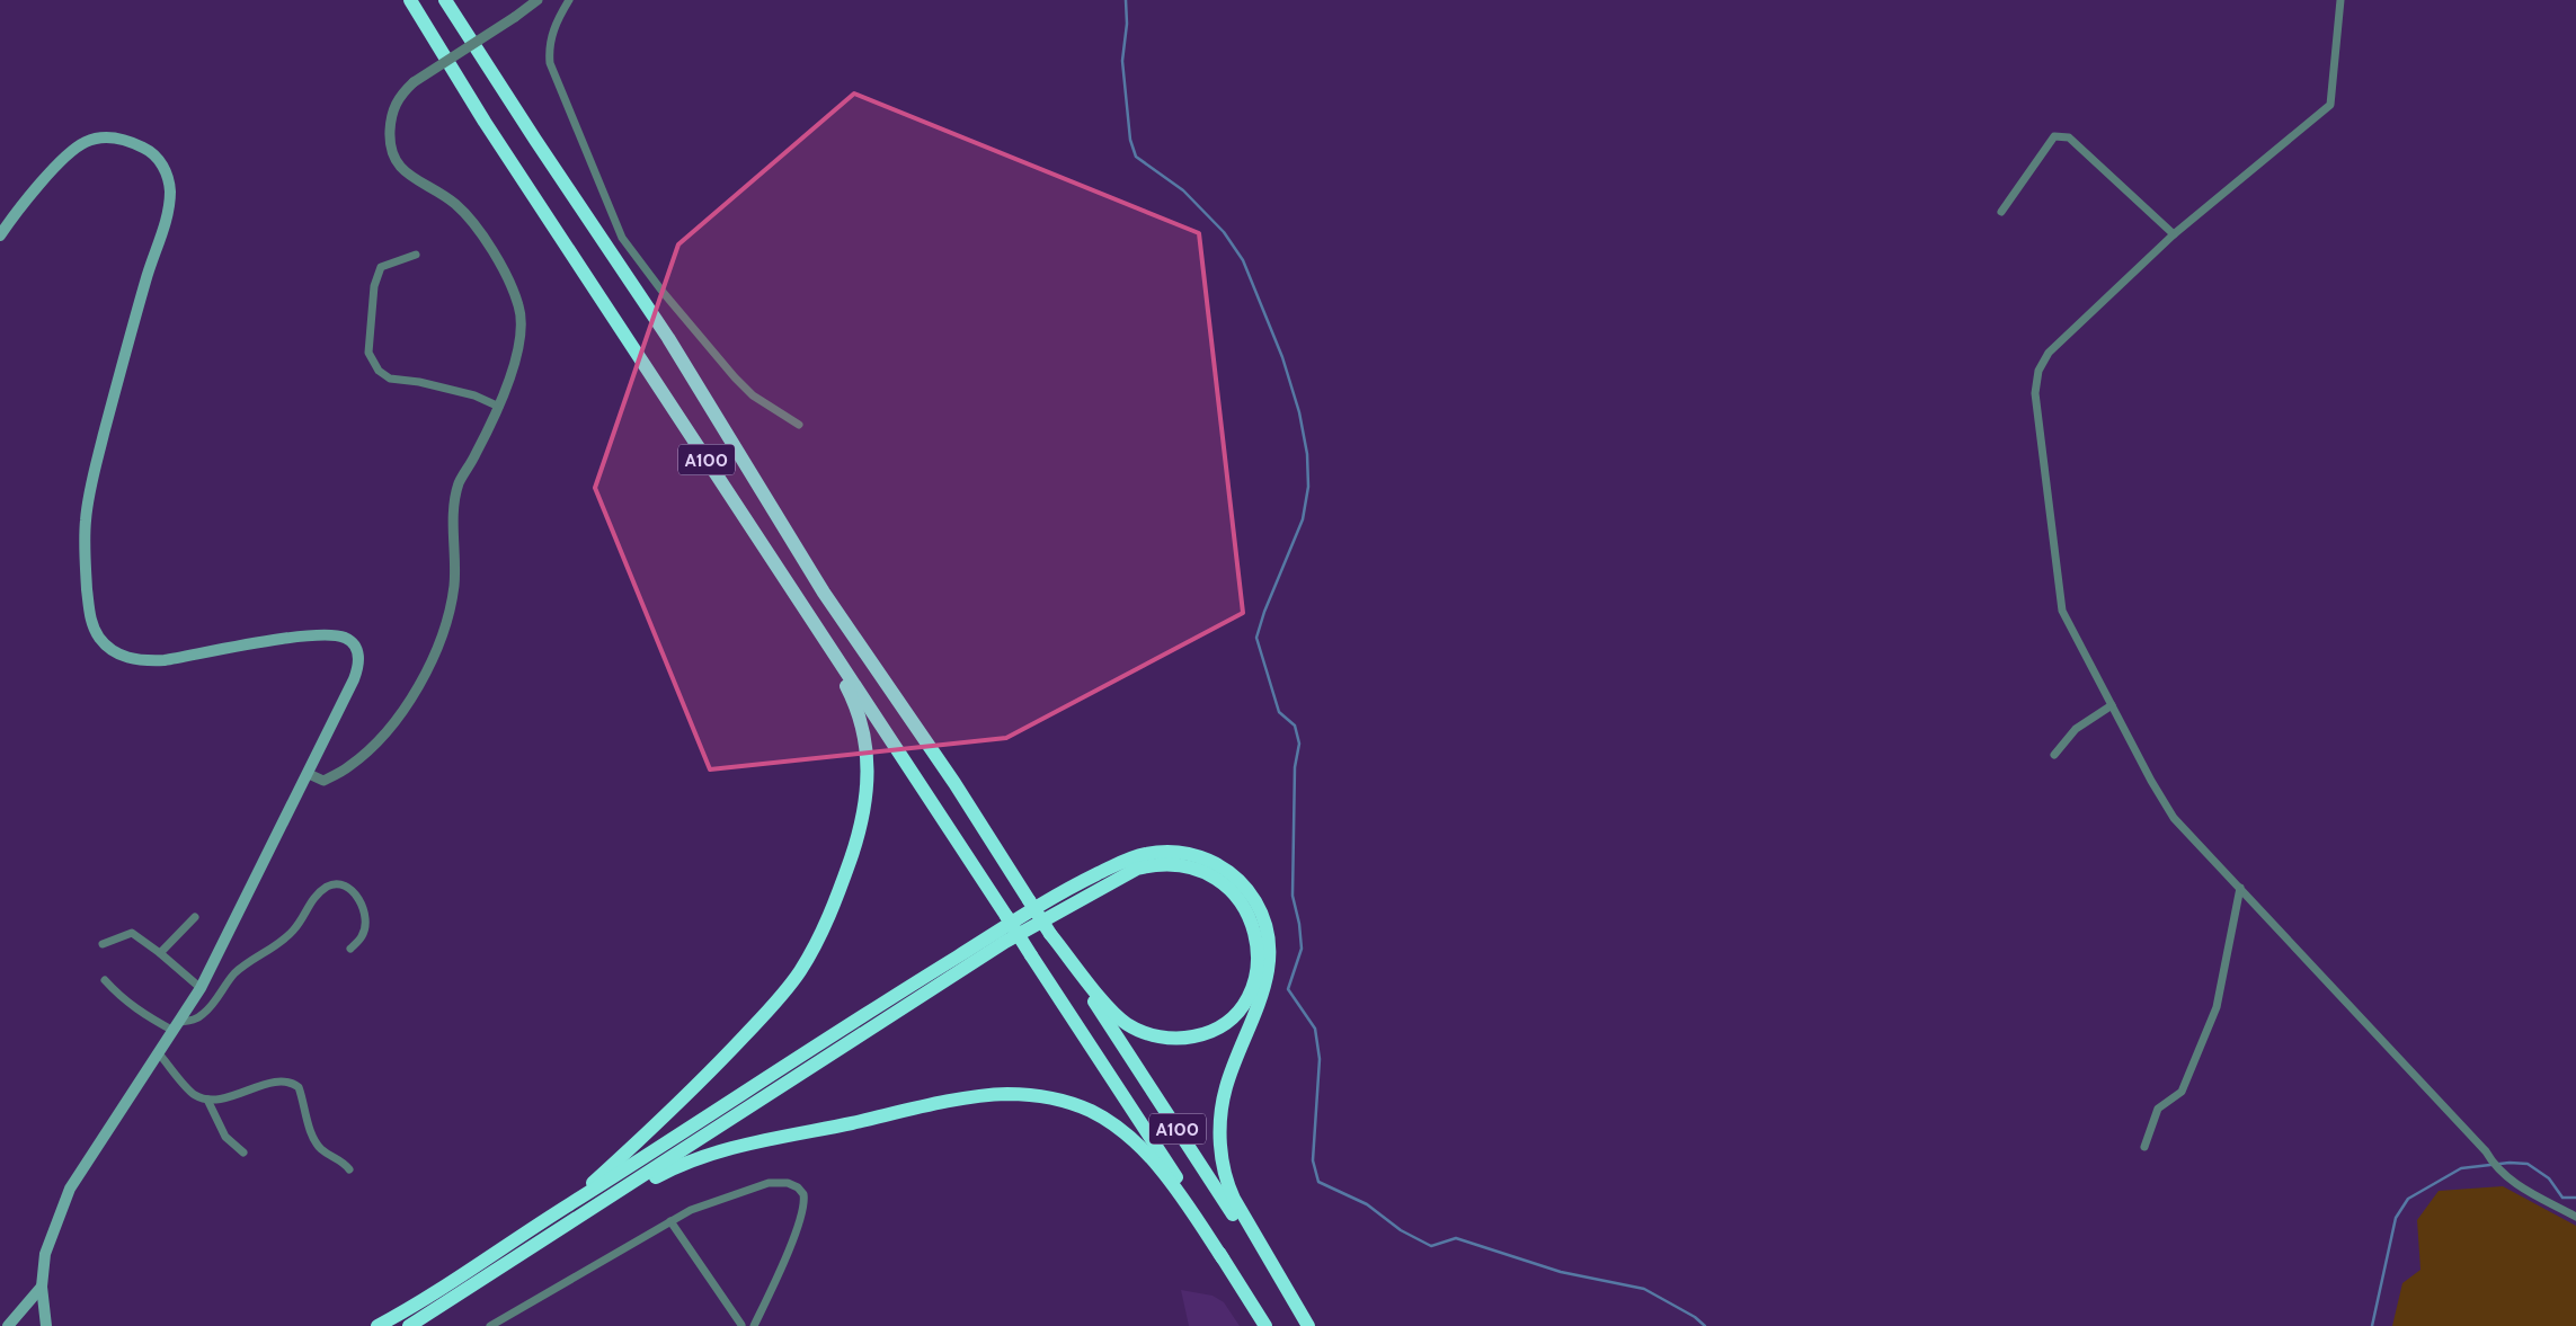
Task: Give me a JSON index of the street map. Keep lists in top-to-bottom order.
{
  "streets": {
    "highway": ["A100"]
  }
}
